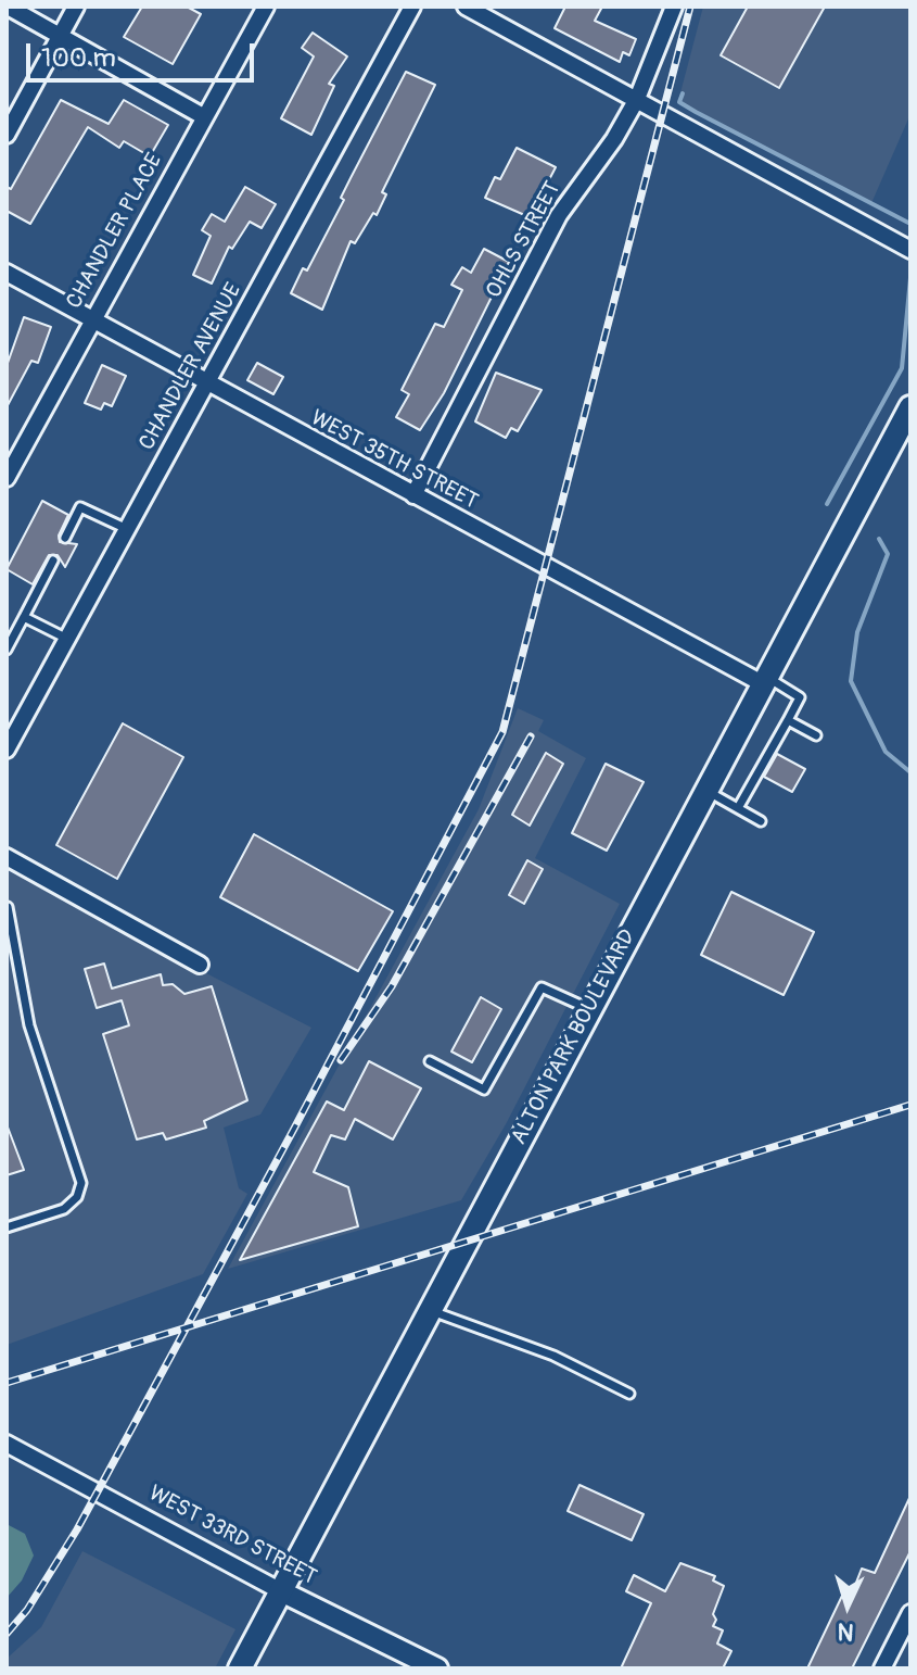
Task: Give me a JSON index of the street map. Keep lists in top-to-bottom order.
{
  "streets": {
    "main road": ["ALTON PARK BOULEVARD"],
    "street": [
      "CHANDLER PLACE",
      "OHLS STREET",
      "CHANDLER AVENUE",
      "WEST 35TH STREET",
      "WEST 33RD STREET"
    ]
  },
  "crossings": [
    ["CHANDLER PLACE", "WEST 35TH STREET"],
    ["OHLS STREET", "WEST 35TH STREET"],
    ["CHANDLER AVENUE", "WEST 35TH STREET"],
    ["WEST 35TH STREET", "ALTON PARK BOULEVARD"],
    ["ALTON PARK BOULEVARD", "WEST 33RD STREET"]
  ],
  "scale_bar": "100 m",
  "north": "bottom"
}
